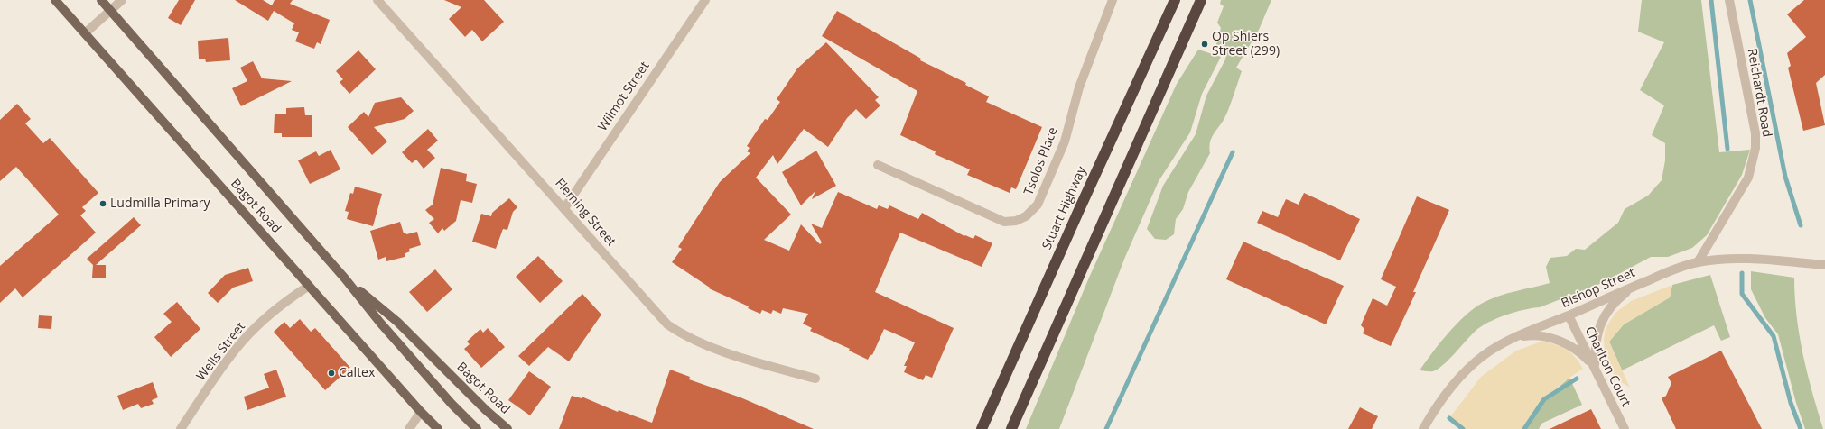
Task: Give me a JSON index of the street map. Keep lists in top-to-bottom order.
{
  "streets": {
    "highway": ["Stuart Highway"],
    "main road": ["Bagot Road"],
    "street": [
      "Reichardt Road",
      "Wilmot Street",
      "Tsolos Place",
      "Fleming Street",
      "Bishop Street",
      "Wells Street",
      "Charlton Court"
    ]
  },
  "crossings": [
    ["Reichardt Road", "Bishop Street"],
    ["Wilmot Street", "Fleming Street"],
    ["Bagot Road", "Wells Street"],
    ["Bishop Street", "Charlton Court"]
  ],
  "places": ["Op Shiers Street (299)", "Ludmilla Primary", "Caltex"]
}
